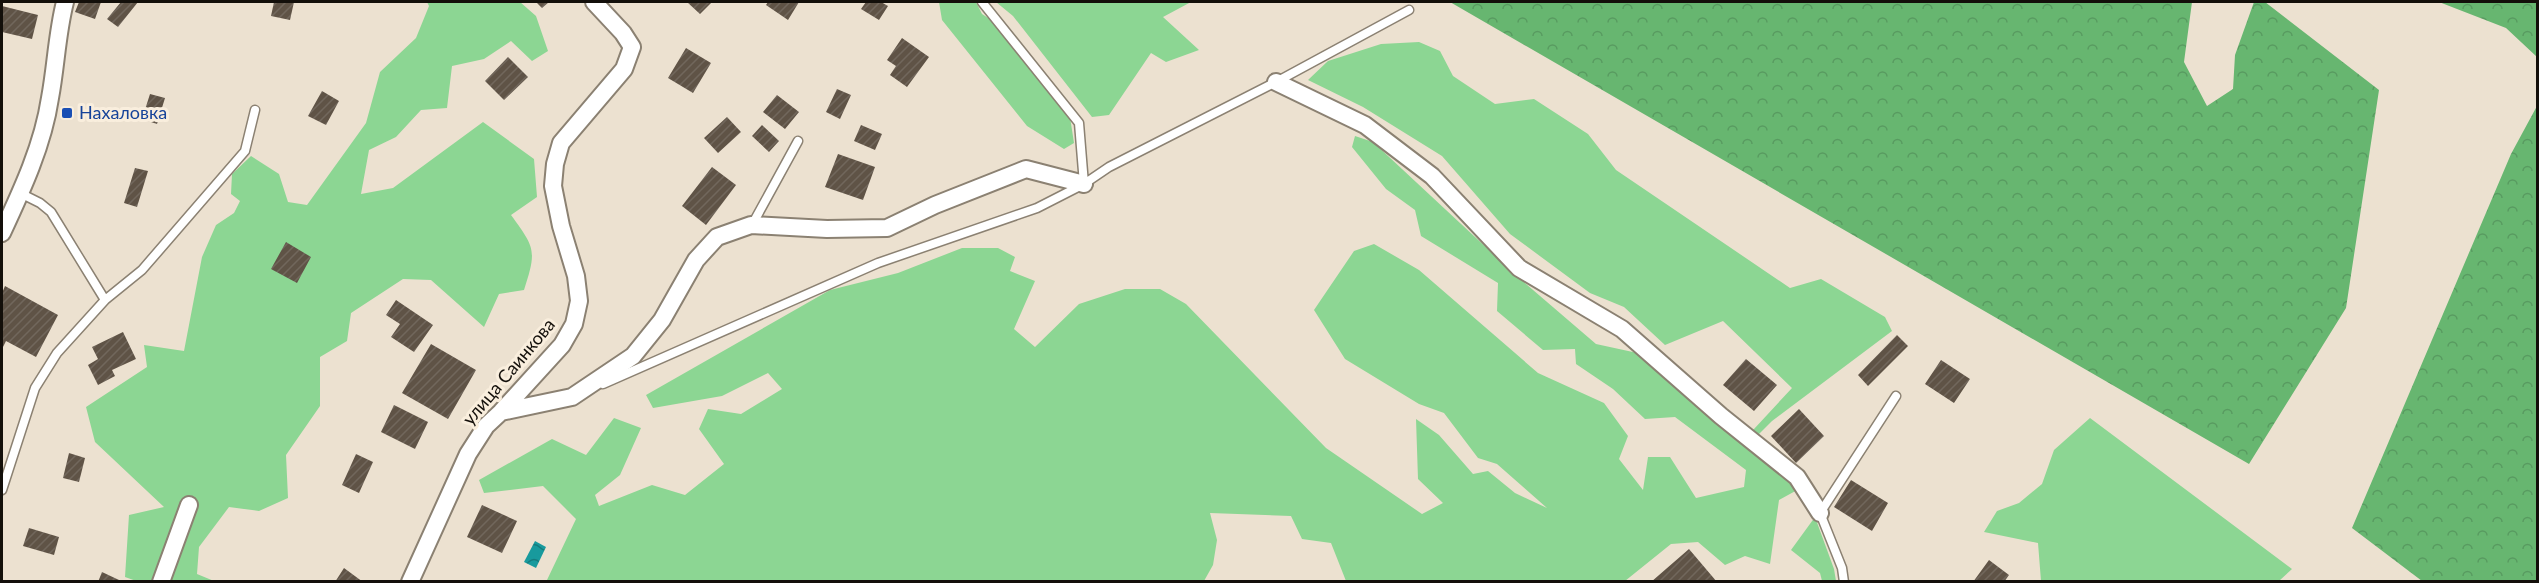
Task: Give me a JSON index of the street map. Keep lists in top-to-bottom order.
{
  "streets": {
    "street": ["улица Саинкова"]
  },
  "places": {
    "transit": ["Нахаловка"]
  }
}
